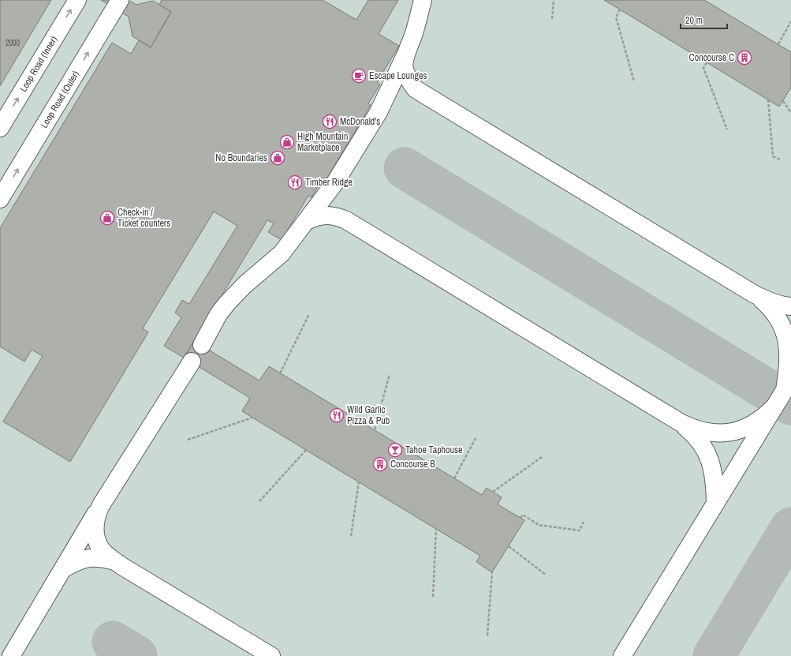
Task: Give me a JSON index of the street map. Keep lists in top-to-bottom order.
{
  "streets": {
    "main road": ["Loop Road (Inner)", "Loop Road (Outer)"]
  },
  "one_way": ["Loop Road (Inner)", "Loop Road (Outer)"],
  "places": {
    "building": ["Concourse C", "Concourse B"],
    "cafe": ["Escape Lounges"],
    "restaurant": ["McDonald's", "Timber Ridge", "Wild Garlic Pizza & Pub"],
    "shop": ["High Mountain Marketplace", "No Boundaries", "Check-in / Ticket counters"],
    "bar": ["Tahoe Taphouse"]
  },
  "house_numbers": ["2000"],
  "scale_bar": "20 m"
}
